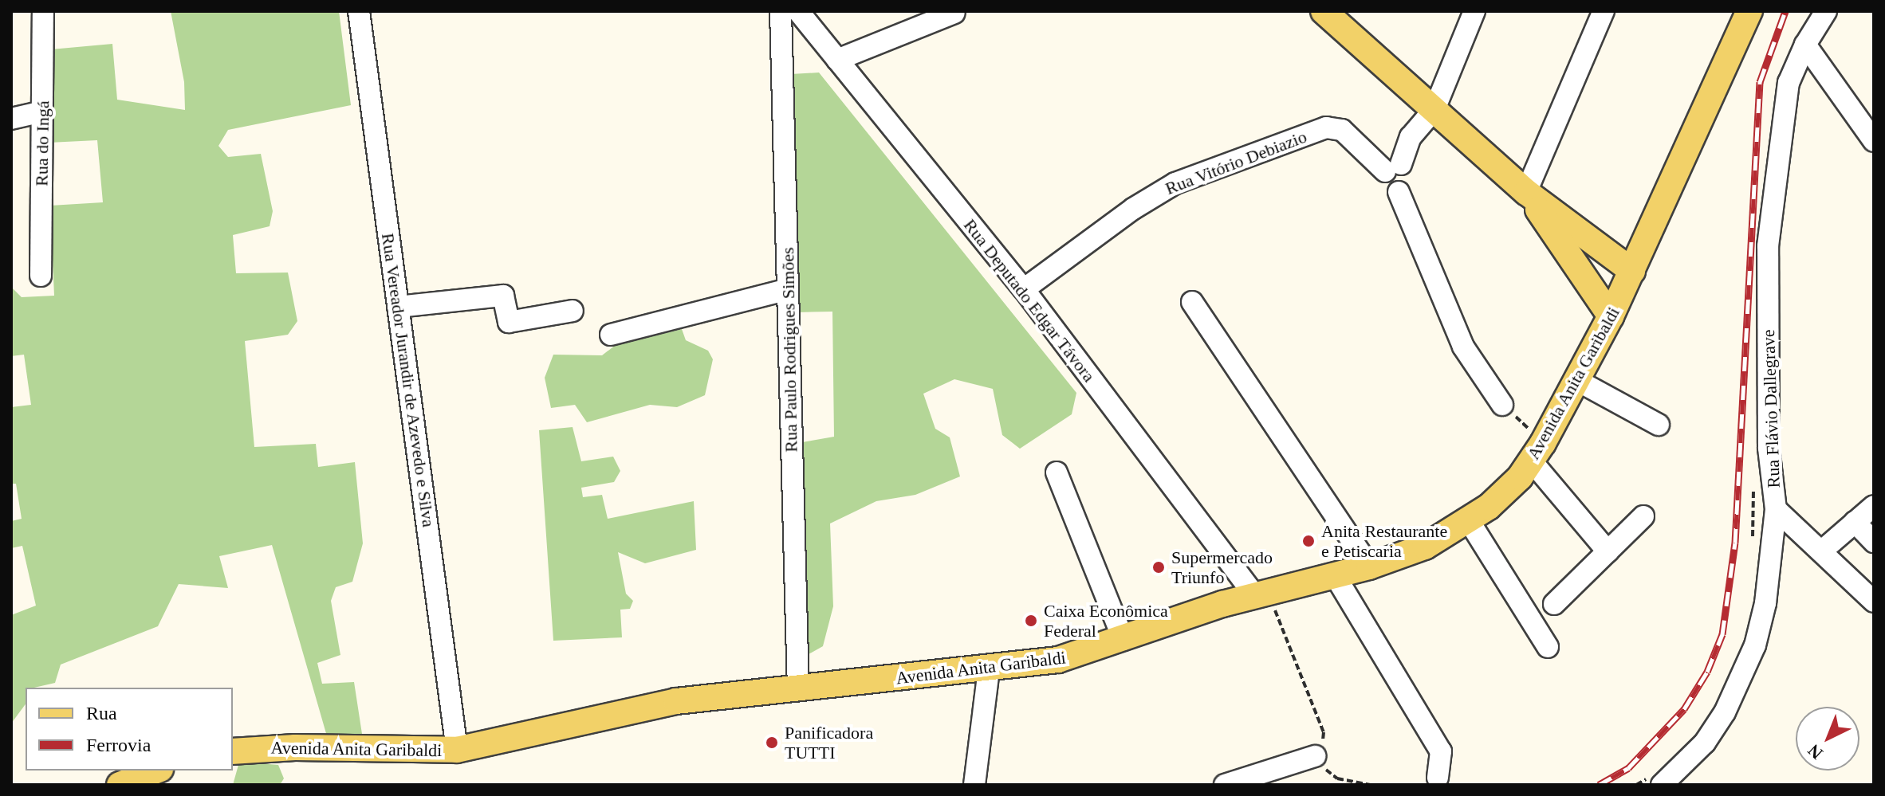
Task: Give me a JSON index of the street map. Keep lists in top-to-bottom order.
{
  "streets": {
    "main road": ["Avenida Anita Garibaldi"],
    "street": [
      "Rua do Ingá",
      "Rua Vitório Debiazio",
      "Rua Deputado Edgar Távora",
      "Rua Paulo Rodrigues Simões",
      "Rua Vereador Jurandir de Azevedo e Silva",
      "Rua Flávio Dallegrave"
    ]
  },
  "crossings": [
    ["Rua Vitório Debiazio", "Rua Deputado Edgar Távora"],
    ["Rua Deputado Edgar Távora", "Avenida Anita Garibaldi"],
    ["Rua Paulo Rodrigues Simões", "Avenida Anita Garibaldi"],
    ["Rua Vereador Jurandir de Azevedo e Silva", "Avenida Anita Garibaldi"]
  ],
  "places": [
    "Anita Restaurante e Petiscaria",
    "Supermercado Triunfo",
    "Caixa Econômica Federal",
    "Panificadora TUTTI"
  ],
  "legend": ["Rua", "Ferrovia"],
  "north": "bottom left"
}
